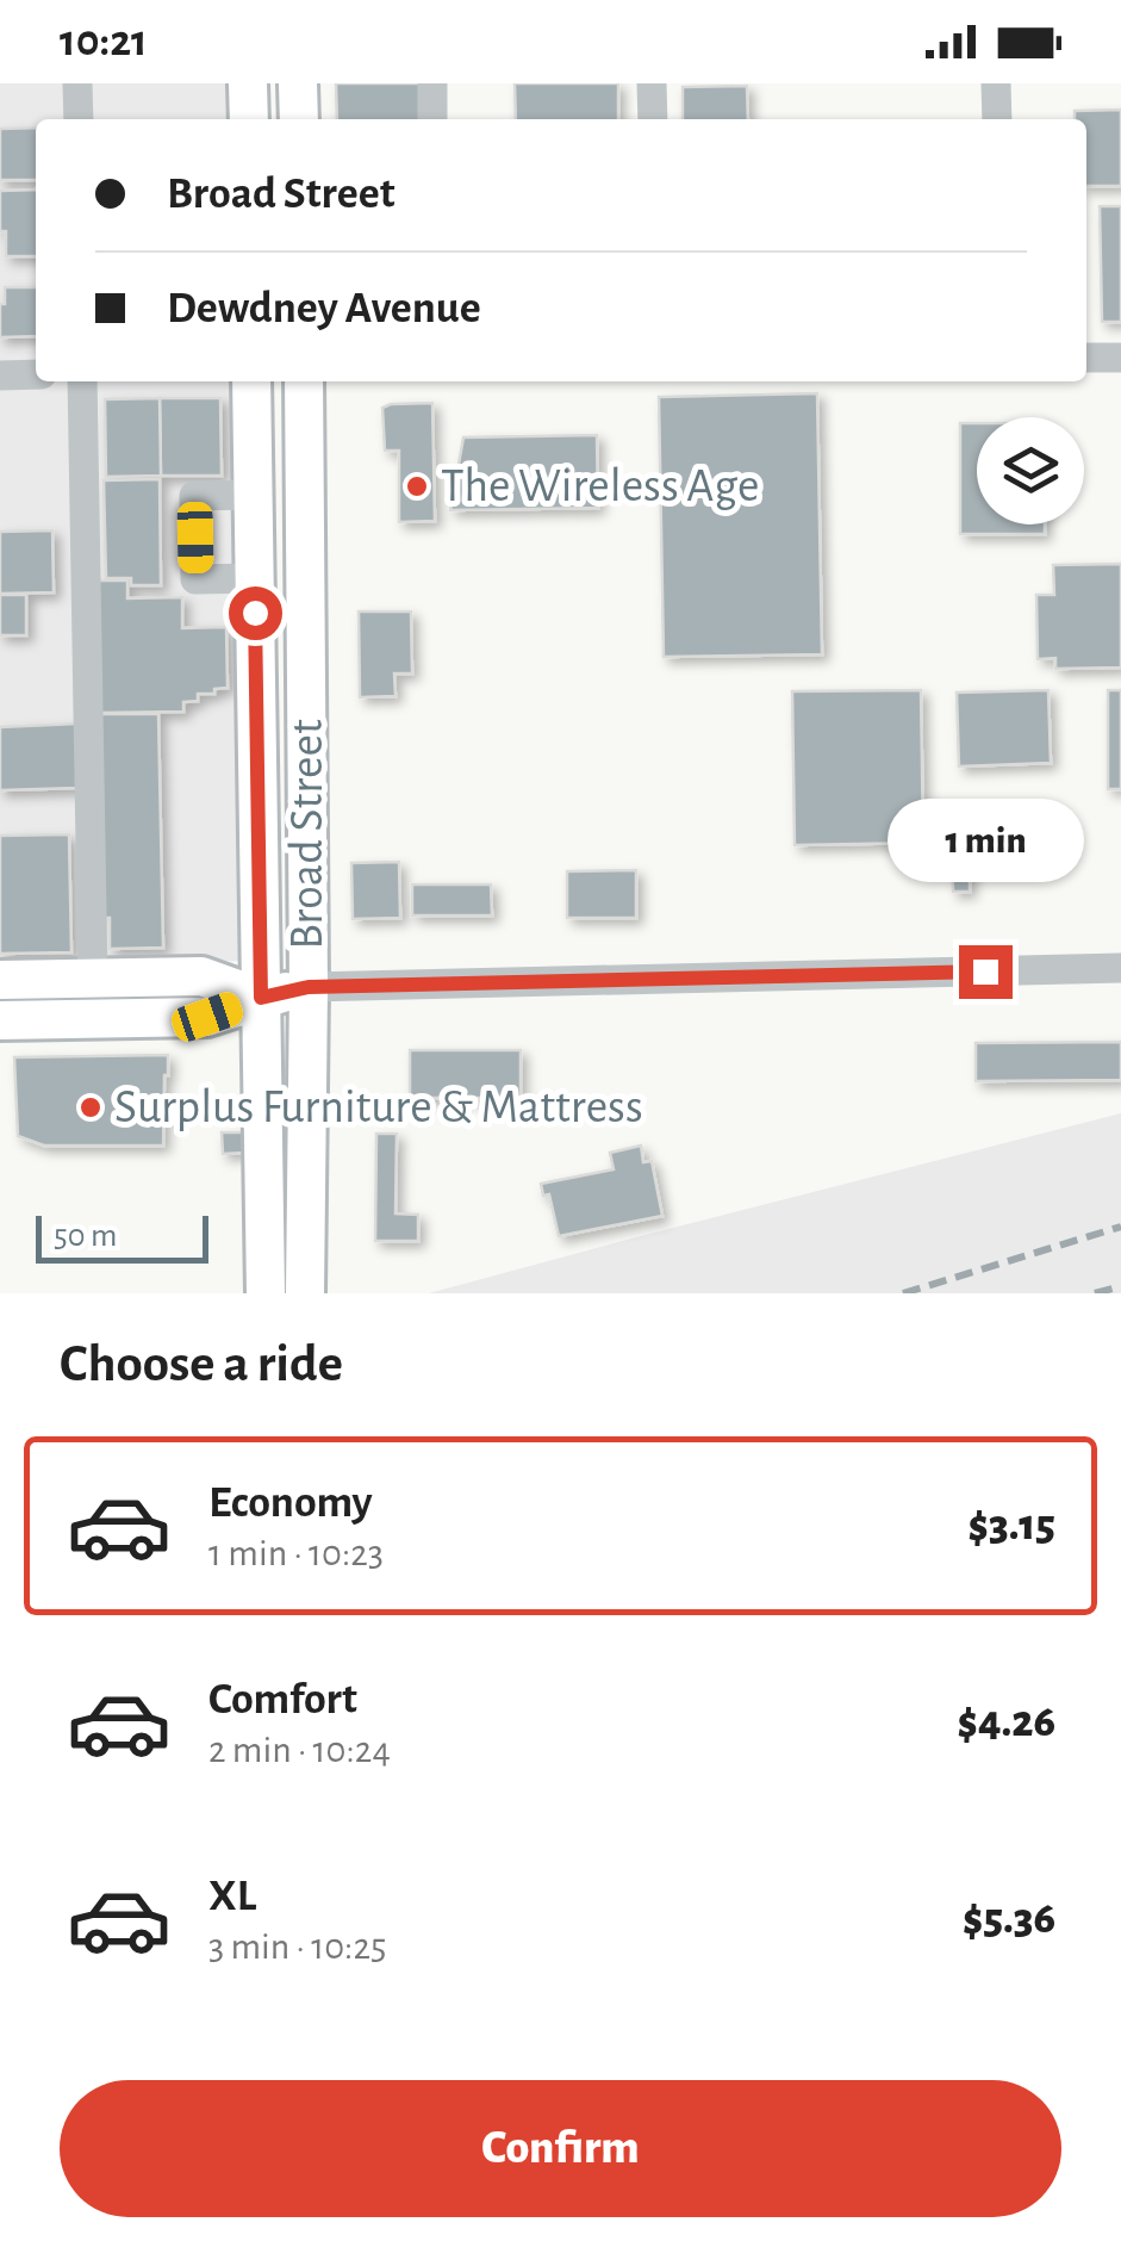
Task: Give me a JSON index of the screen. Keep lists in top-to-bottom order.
{
  "streets": {
    "main road": ["Broad Street"]
  },
  "places": ["The Wireless Age", "Surplus Furniture & Mattress"],
  "scale_bar": "50 m",
  "page": {
    "status": "10:21",
    "banner": ["Broad Street", "Dewdney Avenue"],
    "bubble": "1 min",
    "scale": "50 m",
    "heading": "Choose a ride",
    "list": [
      {
        "name": "Economy",
        "note": "1 min · 10:23",
        "value": "$3.15"
      },
      {
        "name": "Comfort",
        "note": "2 min · 10:24",
        "value": "$4.26"
      },
      {
        "name": "XL",
        "note": "3 min · 10:25",
        "value": "$5.36"
      }
    ],
    "buttons": "Confirm"
  }
}
